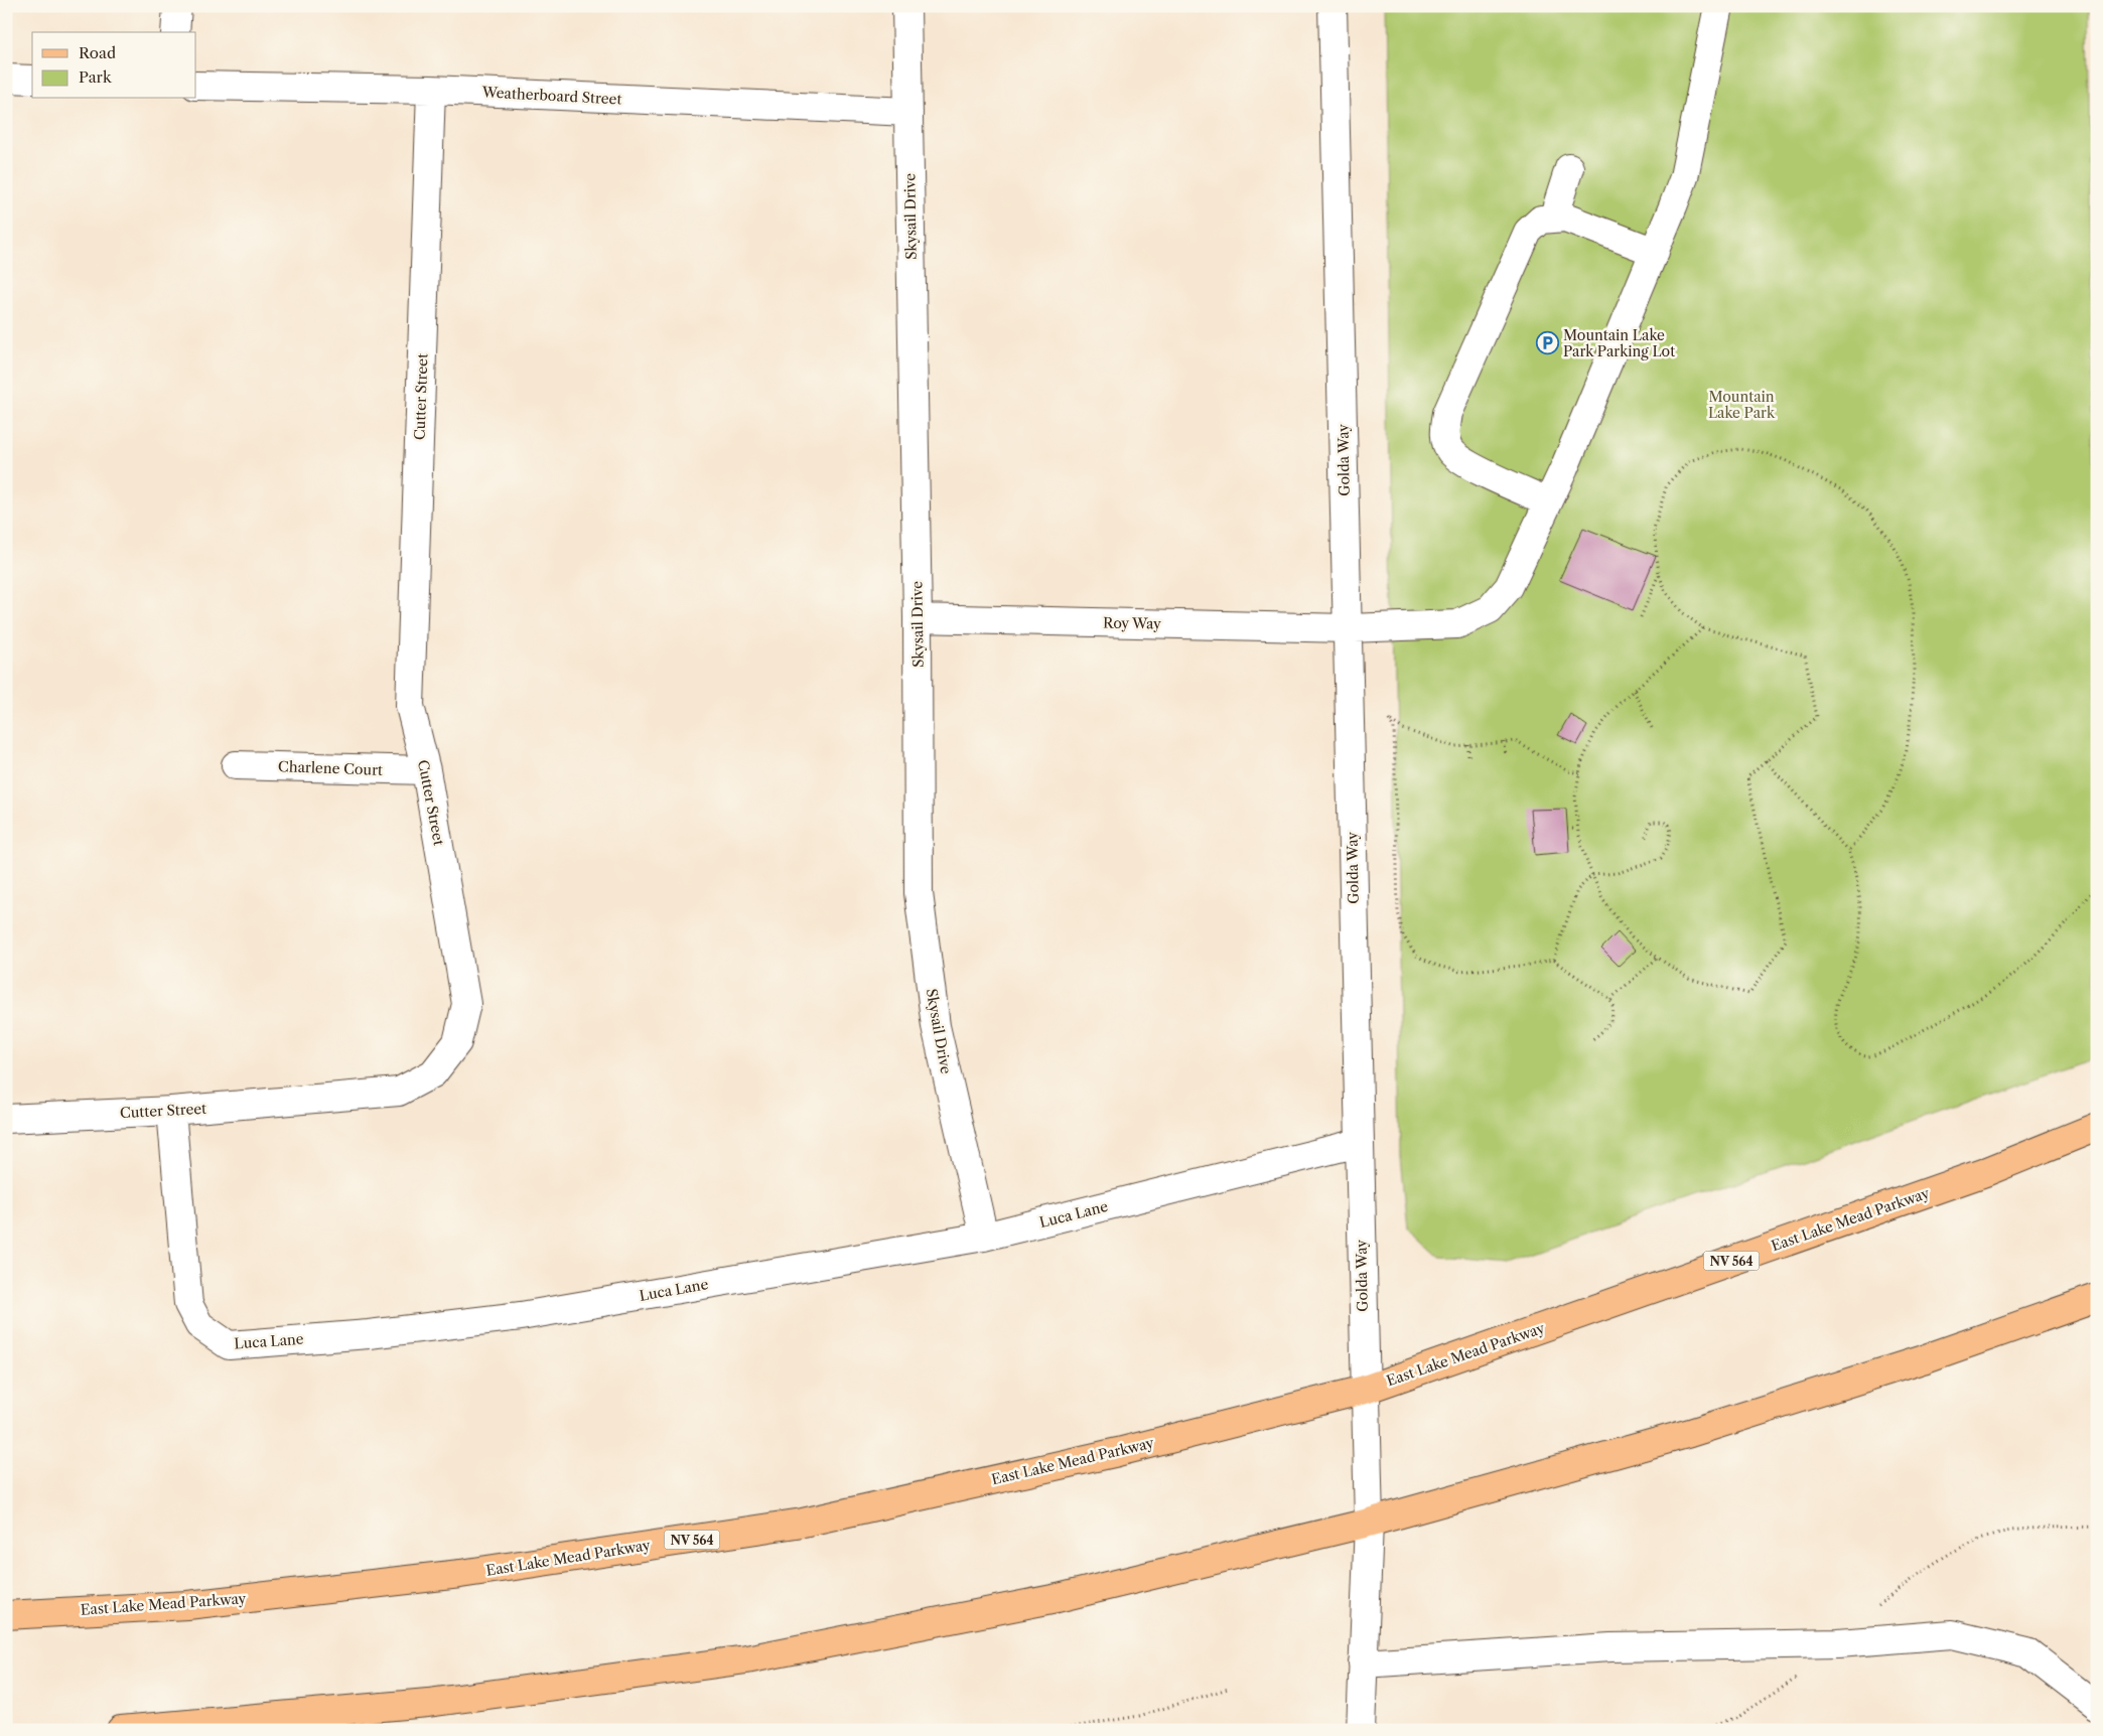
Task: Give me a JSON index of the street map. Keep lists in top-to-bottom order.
{
  "streets": {
    "main road": ["East Lake Mead Parkway", "NV 564"],
    "street": [
      "Weatherboard Street",
      "Skysail Drive",
      "Cutter Street",
      "Golda Way",
      "Roy Way",
      "Charlene Court",
      "Luca Lane"
    ]
  },
  "crossings": [
    ["Weatherboard Street", "Skysail Drive"],
    ["Weatherboard Street", "Cutter Street"],
    ["Skysail Drive", "Roy Way"],
    ["Skysail Drive", "Luca Lane"],
    ["Cutter Street", "Charlene Court"],
    ["Cutter Street", "Luca Lane"],
    ["Golda Way", "Roy Way"],
    ["Golda Way", "Luca Lane"],
    ["Golda Way", "East Lake Mead Parkway"]
  ],
  "parks": ["Mountain Lake Park"],
  "places": {
    "parking": ["Mountain Lake Park Parking Lot"]
  },
  "legend": ["Road", "Park"]
}
